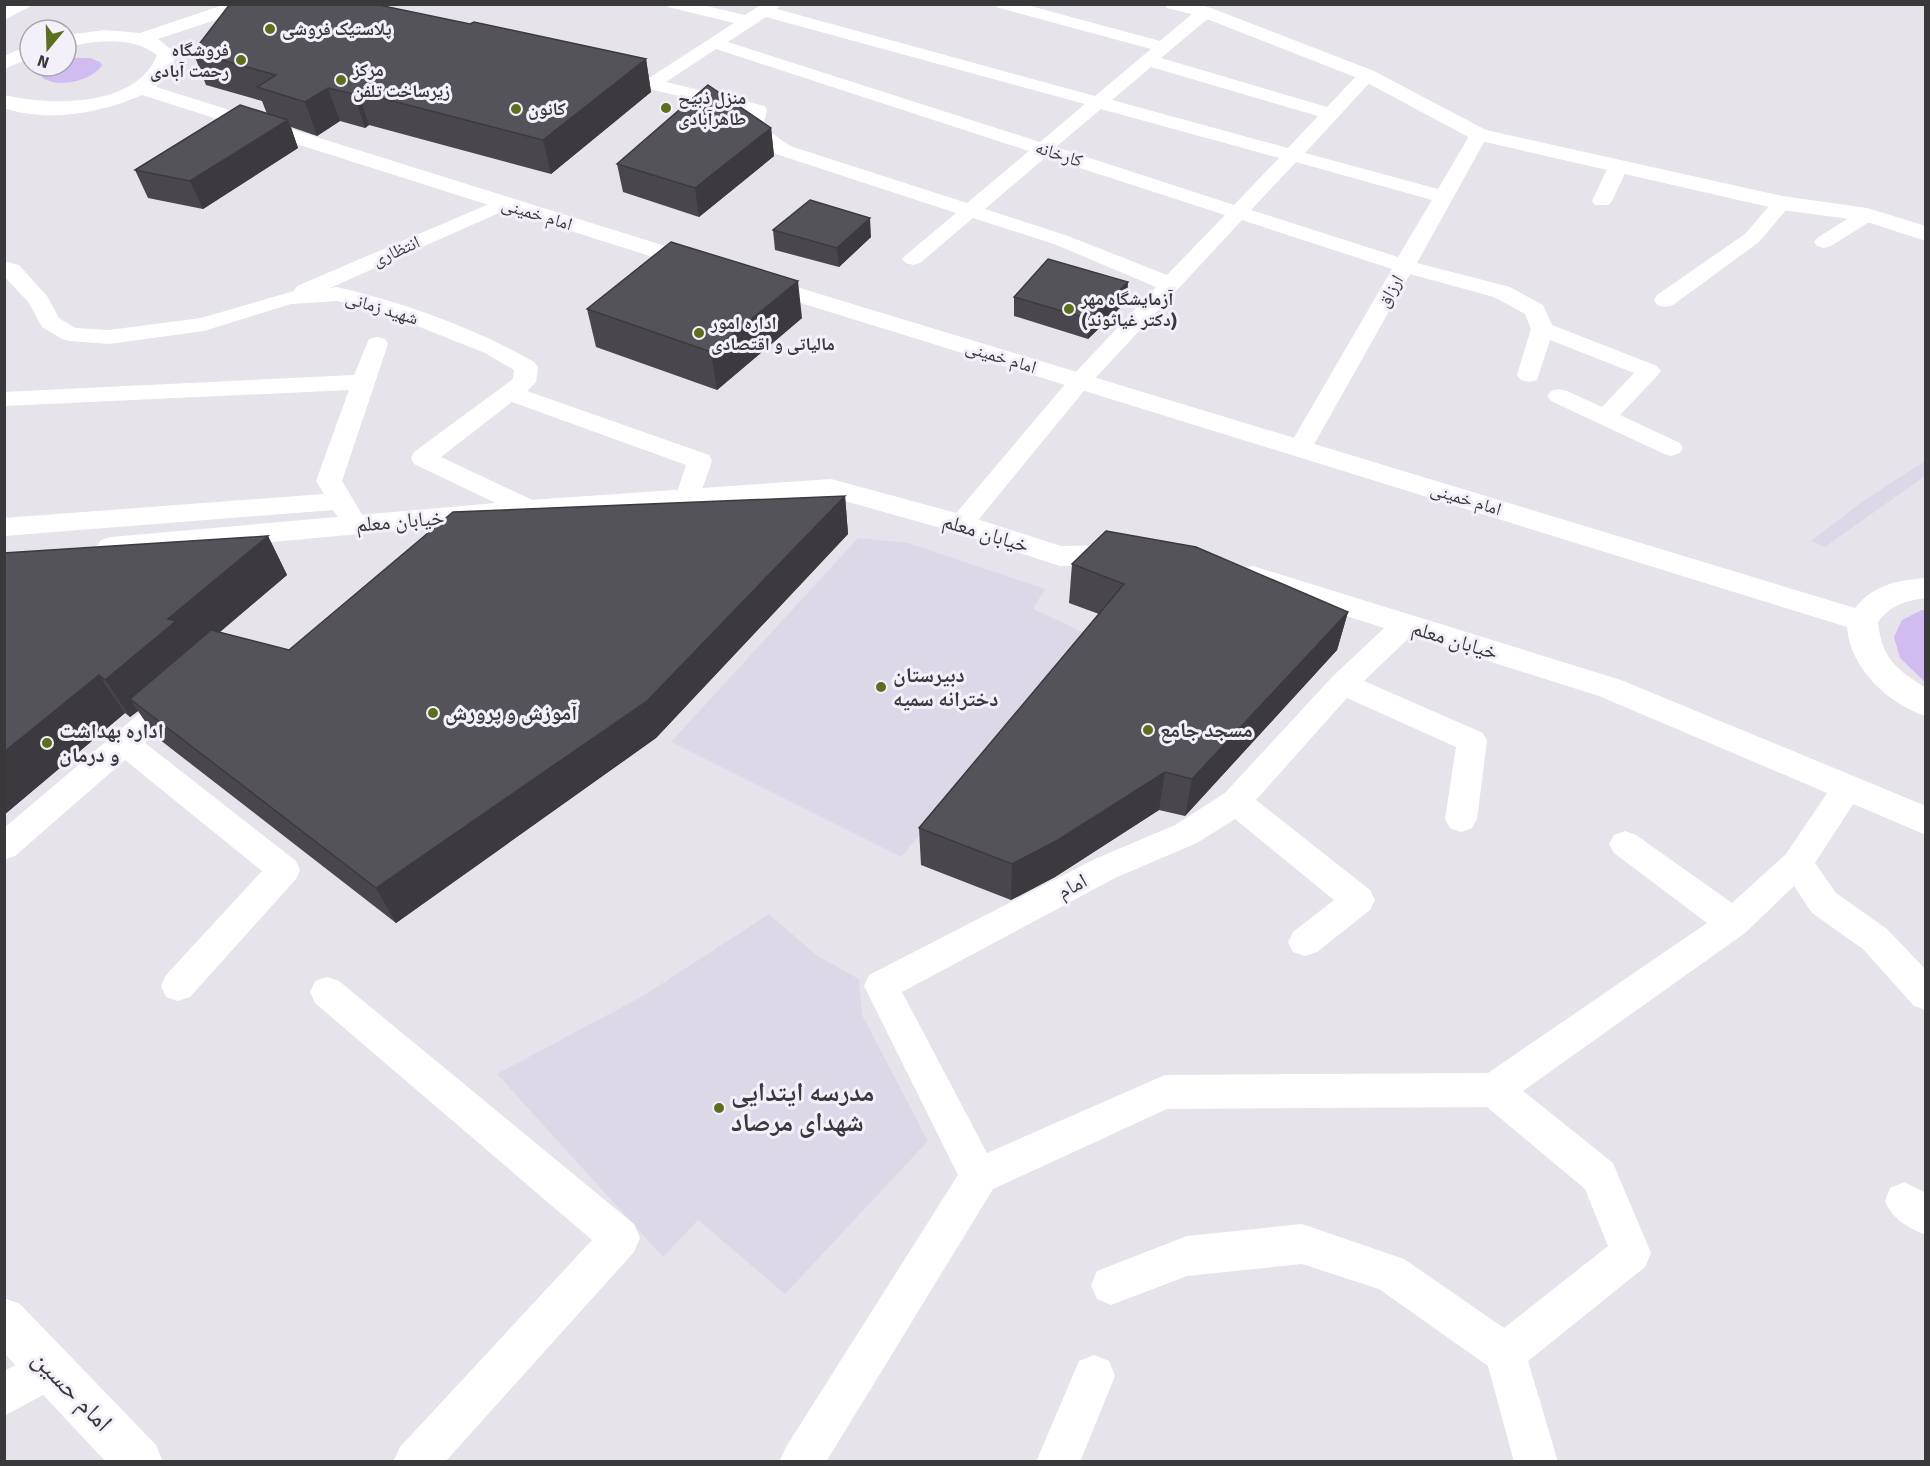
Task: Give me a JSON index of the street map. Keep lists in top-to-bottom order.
{
  "streets": {
    "main road": ["امام خمینی", "خیابان معلم", "امام حسین"],
    "street": [
      "کارخانه",
      "انتظاری",
      "ارزاق",
      "شهید زمانی",
      "امام"
    ]
  },
  "crossings": [
    ["کارخانه", "ارزاق"],
    ["امام خمینی", "انتظاری"],
    ["امام خمینی", "ارزاق"],
    ["انتظاری", "شهید زمانی"],
    ["شهید زمانی", "خیابان معلم"],
    ["خیابان معلم", "امام"]
  ],
  "places": [
    "پلاستیک فروشی",
    "فروشگاه رحمت آبادی",
    "مرکز زیرساخت تلفن",
    "منزل ذبیح طاهرآبادی",
    "کانون",
    "آزمایشگاه مهر (دکتر غیاثوند)",
    "اداره امور مالیاتی و اقتصادی",
    "دبیرستان دخترانه سمیه",
    "آموزش و پرورش",
    "مسجد جامع",
    "اداره بهداشت و درمان",
    "مدرسه ایتدایی شهدای مرصاد"
  ],
  "north": "bottom"
}
